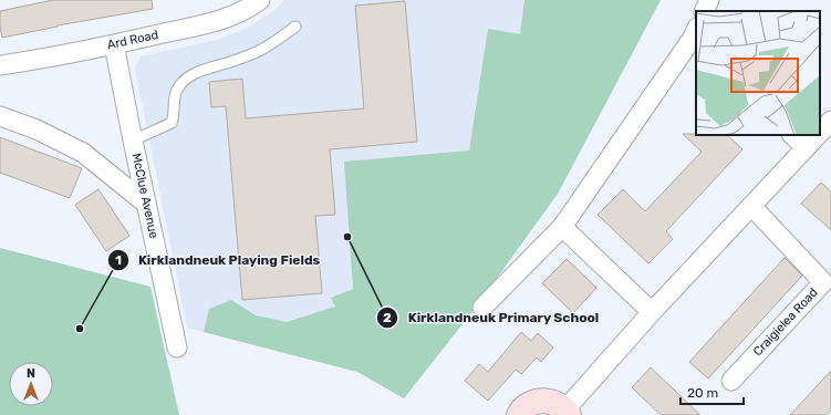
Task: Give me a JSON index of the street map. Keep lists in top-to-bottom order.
{
  "streets": {
    "street": ["Ard Road", "McClue Avenue", "Craigielea Road"]
  },
  "crossings": [
    ["Ard Road", "McClue Avenue"]
  ],
  "places": ["Kirklandneuk Primary School", "Kirklandneuk Playing Fields"],
  "scale_bar": "20 m",
  "north": "top"
}
